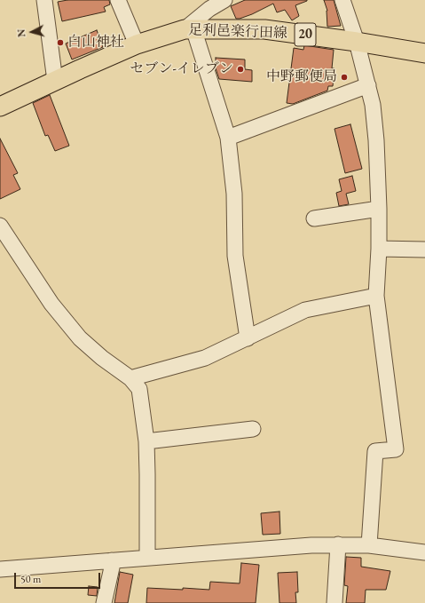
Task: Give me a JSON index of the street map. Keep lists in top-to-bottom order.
{
  "streets": {
    "main road": ["足利邑楽行田線", "20"]
  },
  "places": ["白山神社", "セブン-イレブン", "中野郵便局"],
  "scale_bar": "50 m",
  "north": "left"
}
